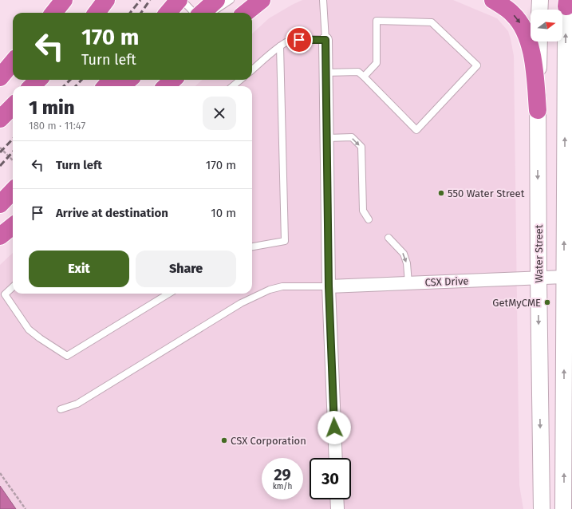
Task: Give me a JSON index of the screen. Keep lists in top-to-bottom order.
{
  "streets": {
    "street": ["Water Street", "CSX Drive"]
  },
  "crossings": [
    ["Water Street", "CSX Drive"]
  ],
  "places": ["550 Water Street", "GetMyCME", "CSX Corporation"],
  "north": "right",
  "page": {
    "turn": ["170 m", "Turn left"],
    "heading": ["1 min", "180 m · 11:47"],
    "list": [
      {
        "name": "Turn left",
        "value": "170 m"
      },
      {
        "name": "Arrive at destination",
        "value": "10 m"
      }
    ],
    "buttons": ["Exit", "Share"],
    "speed": "29 km/h",
    "limit": "30"
  }
}
